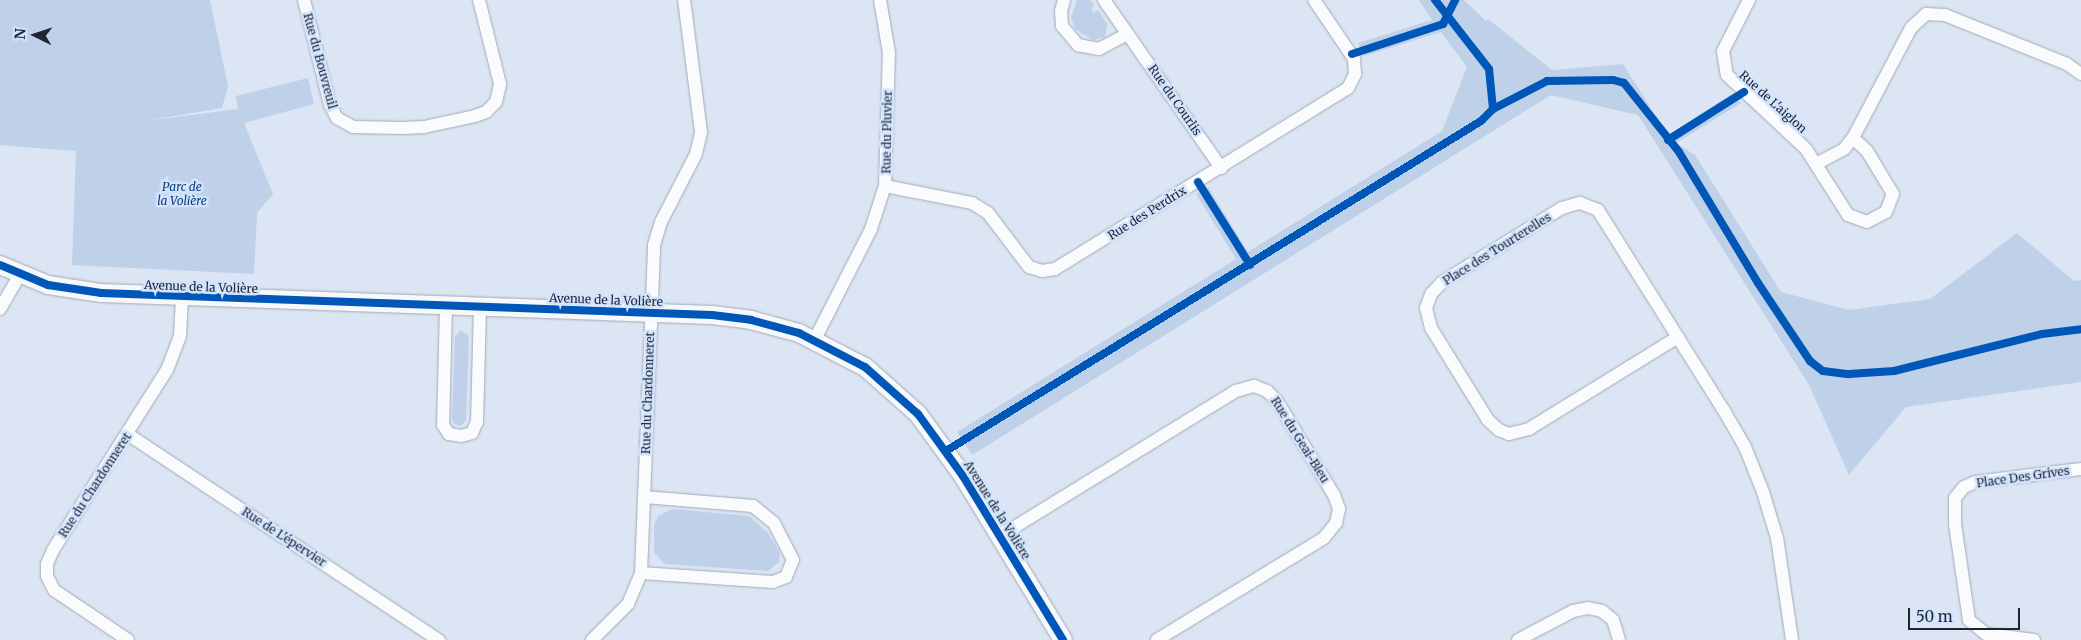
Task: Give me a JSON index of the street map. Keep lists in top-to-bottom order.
{
  "streets": {
    "street": [
      "Rue du Bouvreuil",
      "Rue du Courlis",
      "Rue de L'aiglon",
      "Rue du Pluvier",
      "Rue des Perdrix",
      "Place des Tourterelles",
      "Avenue de la Volière",
      "Rue du Chardonneret",
      "Rue du Geai-Bleu",
      "Place Des Grives",
      "Rue de L'épervier"
    ]
  },
  "crossings": [
    ["Rue du Courlis", "Rue des Perdrix"],
    ["Rue du Pluvier", "Rue des Perdrix"],
    ["Rue du Pluvier", "Avenue de la Volière"],
    ["Avenue de la Volière", "Rue du Chardonneret"],
    ["Avenue de la Volière", "Rue du Geai-Bleu"],
    ["Rue du Chardonneret", "Rue de L'épervier"]
  ],
  "parks": ["Parc de la Volière"],
  "scale_bar": "50 m",
  "north": "left"
}
